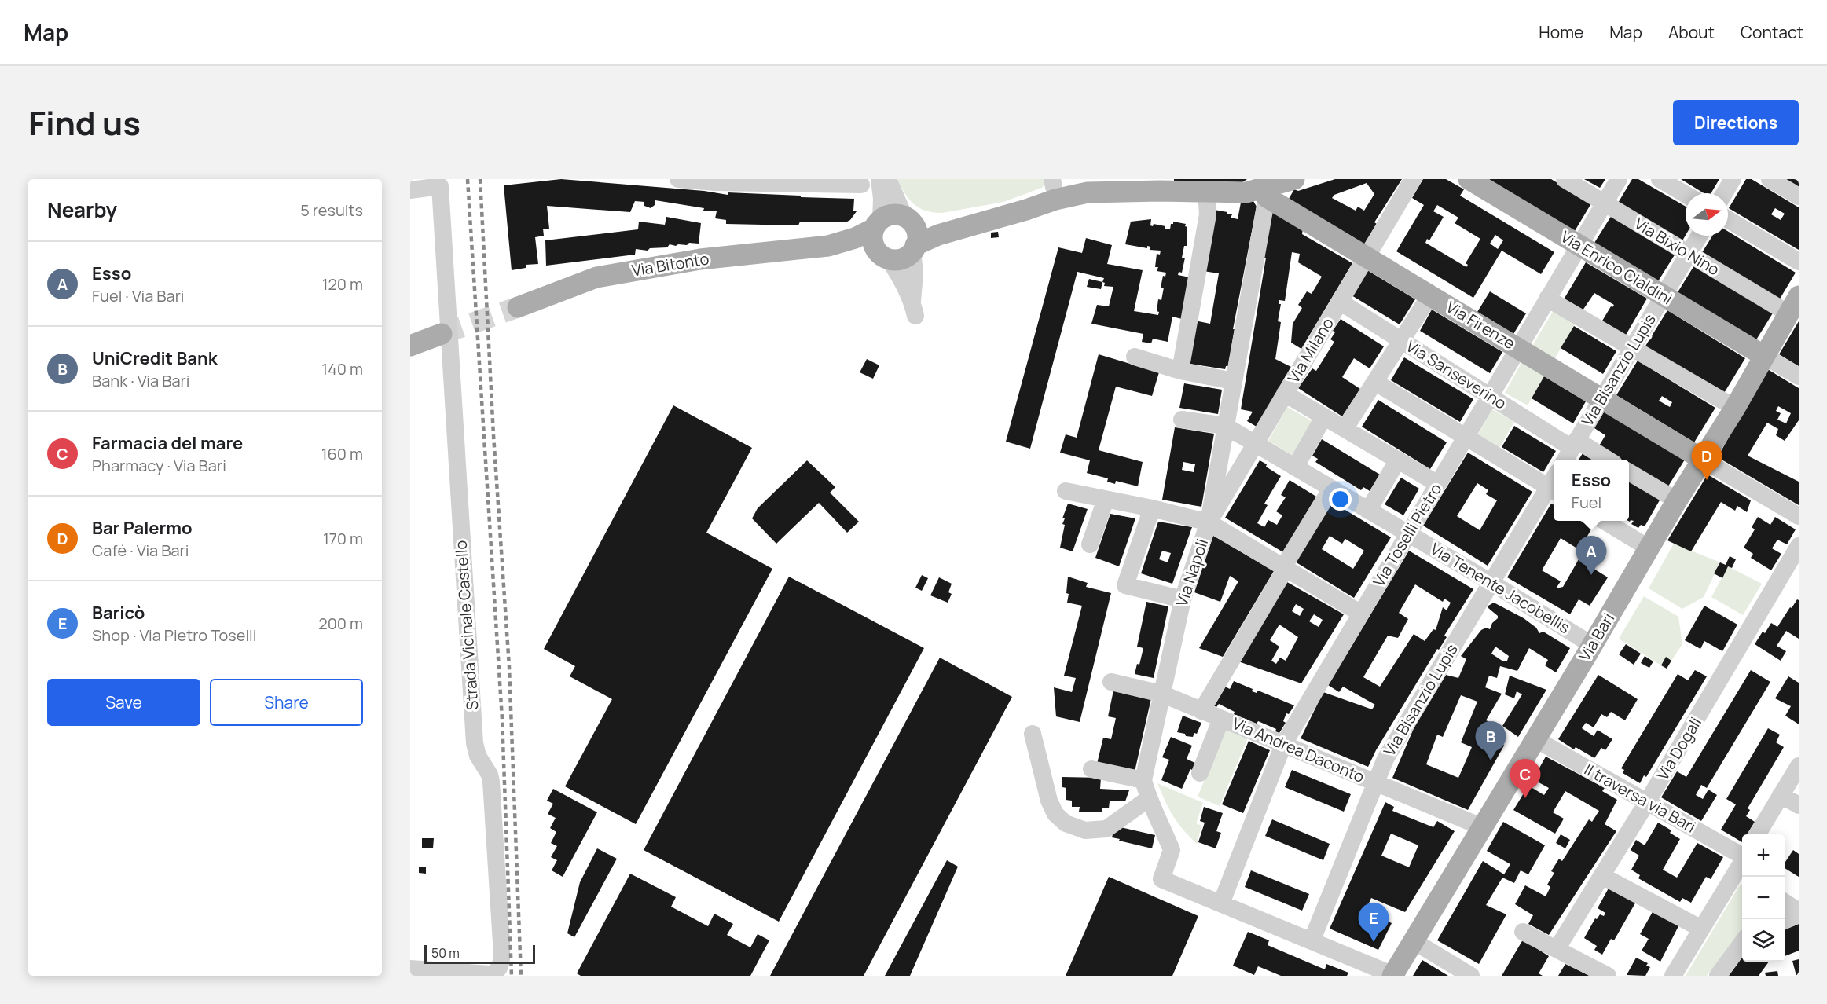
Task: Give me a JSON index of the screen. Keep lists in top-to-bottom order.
{
  "streets": {
    "main road": [
      "Via Bitonto",
      "Via Enrico Cialdini",
      "Via Firenze",
      "Via Bari"
    ],
    "street": [
      "Via Bixio Nino",
      "Via Milano",
      "Via Bisanzio Lupis",
      "Via Sanseverino",
      "Via Toselli Pietro",
      "Via Napoli",
      "Via Tenente Jacobellis",
      "Strada Vicinale Castello",
      "Via Dogali",
      "Via Andrea Daconto",
      "II traversa via Bari"
    ]
  },
  "crossings": [
    ["Via Bixio Nino", "Via Bisanzio Lupis"],
    ["Via Bixio Nino", "Via Toselli Pietro"],
    ["Via Bixio Nino", "Via Bari"],
    ["Via Enrico Cialdini", "Via Bisanzio Lupis"],
    ["Via Enrico Cialdini", "Via Toselli Pietro"],
    ["Via Enrico Cialdini", "Via Bari"],
    ["Via Firenze", "Via Milano"],
    ["Via Firenze", "Via Bisanzio Lupis"],
    ["Via Firenze", "Via Toselli Pietro"],
    ["Via Firenze", "Via Napoli"],
    ["Via Firenze", "Via Bari"],
    ["Via Milano", "Via Sanseverino"],
    ["Via Milano", "Via Napoli"],
    ["Via Milano", "Via Tenente Jacobellis"],
    ["Via Bisanzio Lupis", "Via Sanseverino"],
    ["Via Bisanzio Lupis", "Via Napoli"],
    ["Via Bisanzio Lupis", "Via Tenente Jacobellis"],
    ["Via Bisanzio Lupis", "Via Andrea Daconto"],
    ["Via Sanseverino", "Via Toselli Pietro"],
    ["Via Toselli Pietro", "Via Napoli"],
    ["Via Toselli Pietro", "Via Tenente Jacobellis"],
    ["Via Toselli Pietro", "Via Andrea Daconto"],
    ["Via Napoli", "Via Tenente Jacobellis"],
    ["Via Napoli", "Via Bari"],
    ["Via Napoli", "Via Andrea Daconto"],
    ["Via Tenente Jacobellis", "Via Bari"],
    ["Via Bari", "Via Andrea Daconto"],
    ["Via Bari", "II traversa via Bari"],
    ["Via Dogali", "II traversa via Bari"]
  ],
  "scale_bar": "50 m",
  "north": "right",
  "page": {
    "header": "Map",
    "nav": [
      "Home",
      "Map",
      "About",
      "Contact"
    ],
    "title": "Find us",
    "buttons": [
      "Directions",
      ["Save", "Share"]
    ],
    "heading": ["Nearby", "5 results"],
    "list": [
      {
        "mark": "A",
        "name": "Esso",
        "note": "Fuel · Via Bari",
        "value": "120 m"
      },
      {
        "mark": "B",
        "name": "UniCredit Bank",
        "note": "Bank · Via Bari",
        "value": "140 m"
      },
      {
        "mark": "C",
        "name": "Farmacia del mare",
        "note": "Pharmacy · Via Bari",
        "value": "160 m"
      },
      {
        "mark": "D",
        "name": "Bar Palermo",
        "note": "Café · Via Bari",
        "value": "170 m"
      },
      {
        "mark": "E",
        "name": "Baricò",
        "note": "Shop · Via Pietro Toselli",
        "value": "200 m"
      }
    ],
    "pins": [
      "D",
      "A",
      "B",
      "C",
      "E"
    ],
    "popup": ["Esso", "Fuel"],
    "map_buttons": ["+", "−"],
    "scale": "50 m"
  }
}
